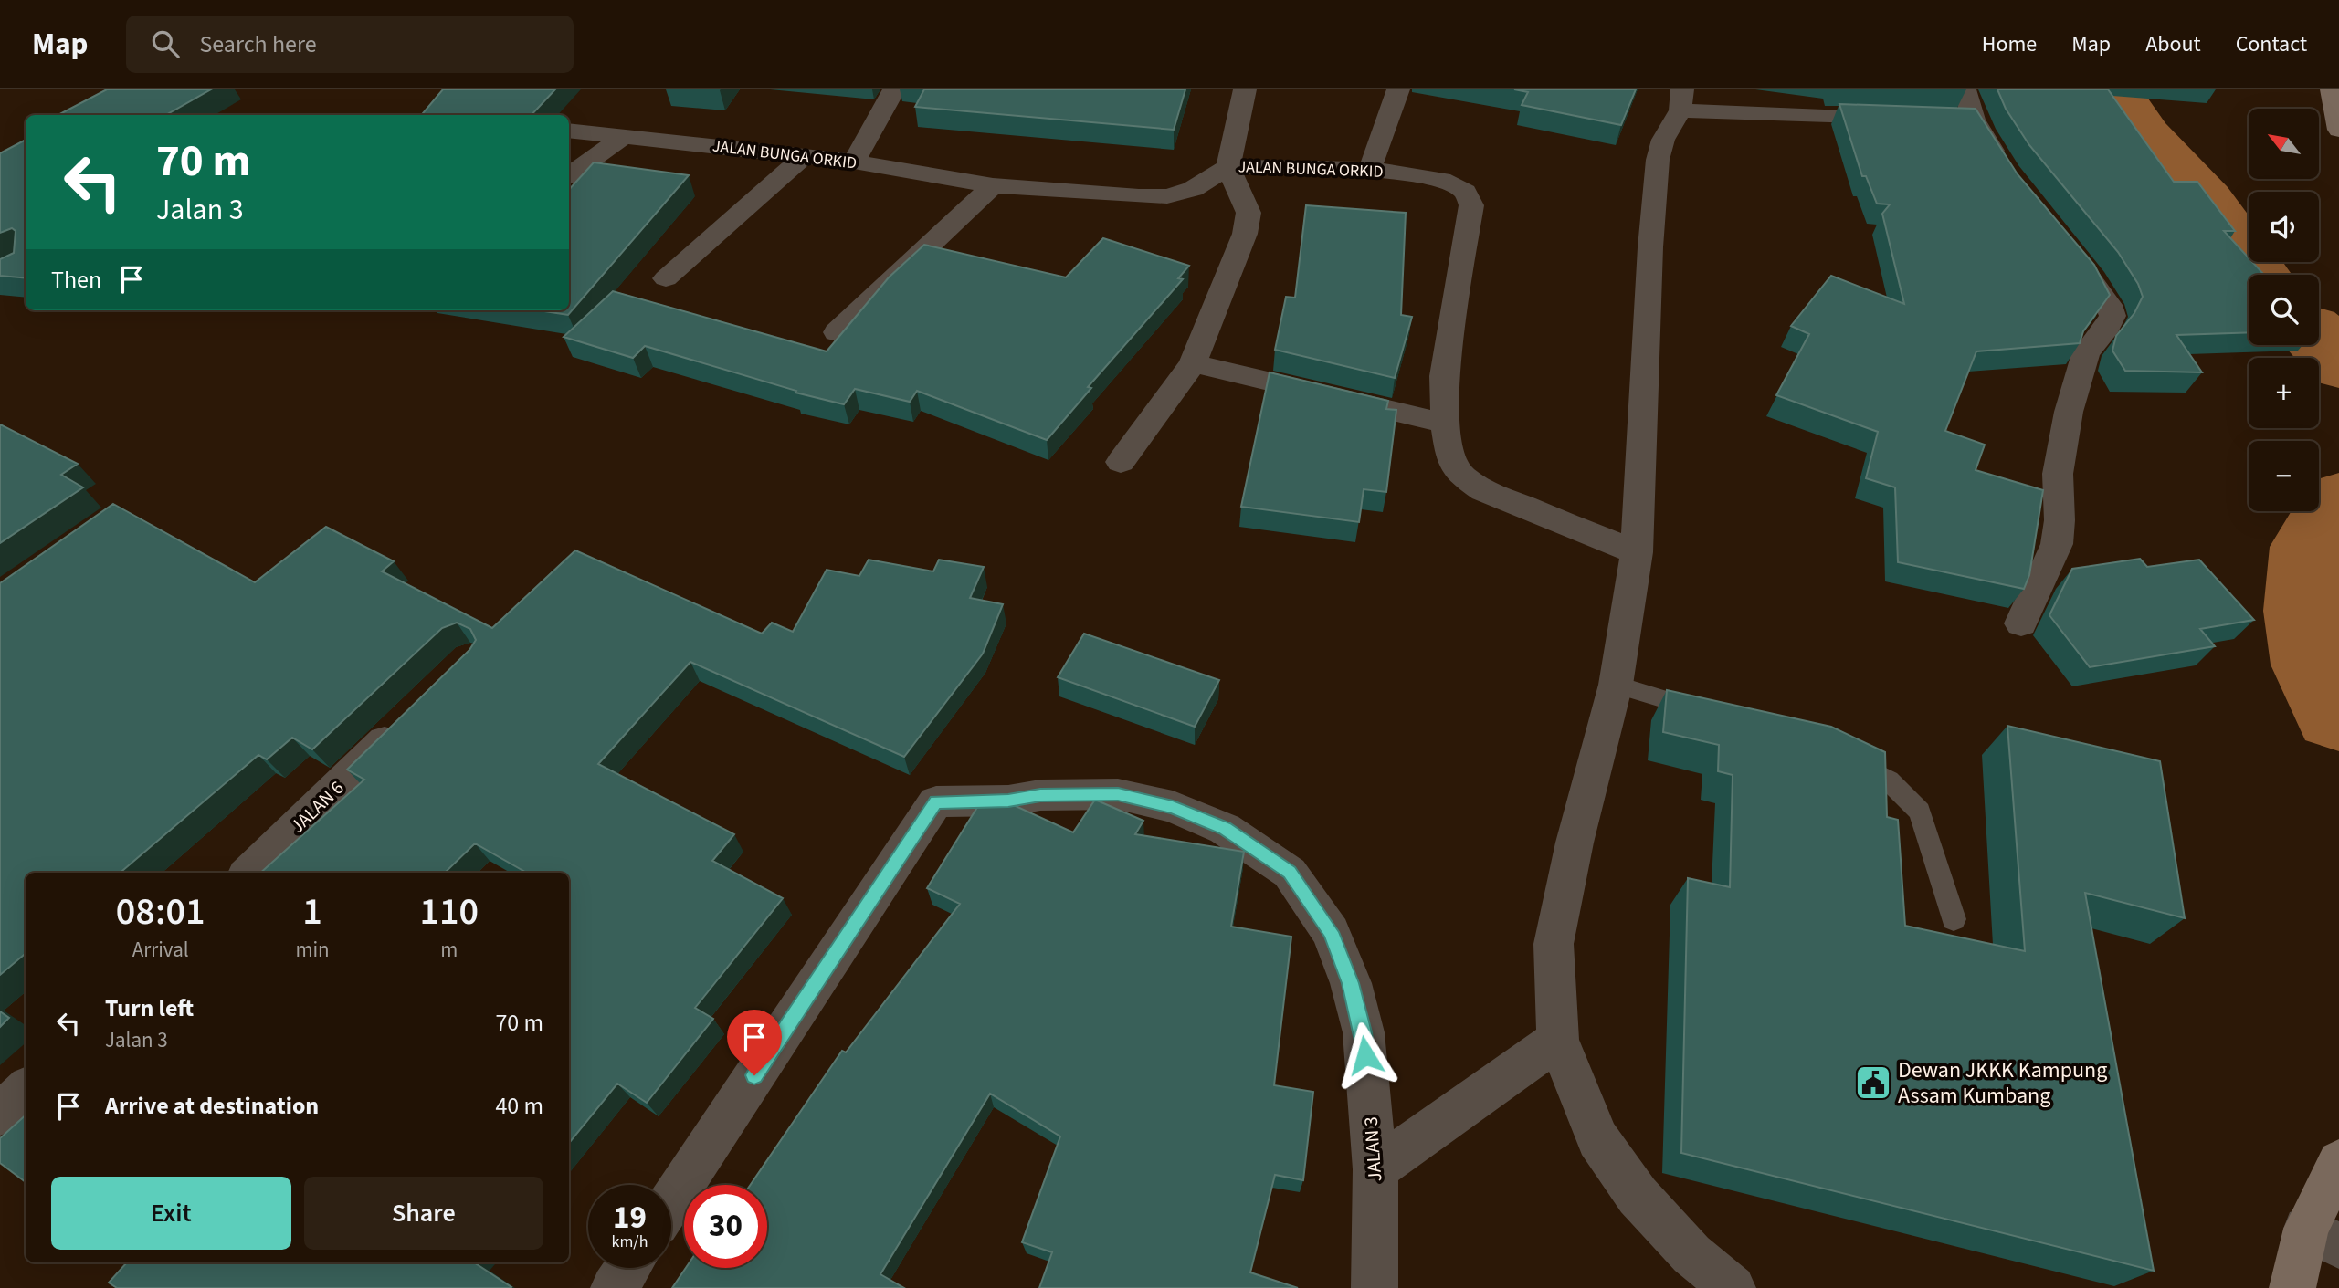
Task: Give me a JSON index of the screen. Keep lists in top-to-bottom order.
{
  "streets": {
    "street": ["JALAN BUNGA ORKID", "JALAN 6", "JALAN 3"]
  },
  "places": {
    "public building": ["Dewan JKKK Kampung Assam Kumbang"]
  },
  "north": "top left",
  "page": {
    "header": "Map",
    "search": "Search here",
    "nav": [
      "Home",
      "Map",
      "About",
      "Contact"
    ],
    "map_buttons": ["+", "−"],
    "turn": ["70 m", "Jalan 3"],
    "then": "Then",
    "eta": [
      "08:01",
      "Arrival",
      "1",
      "min",
      "110",
      "m"
    ],
    "list": [
      {
        "name": "Turn left",
        "note": "Jalan 3",
        "value": "70 m"
      },
      {
        "name": "Arrive at destination",
        "value": "40 m"
      }
    ],
    "buttons": ["Exit", "Share"],
    "speed": "19 km/h",
    "limit": "30"
  }
}
